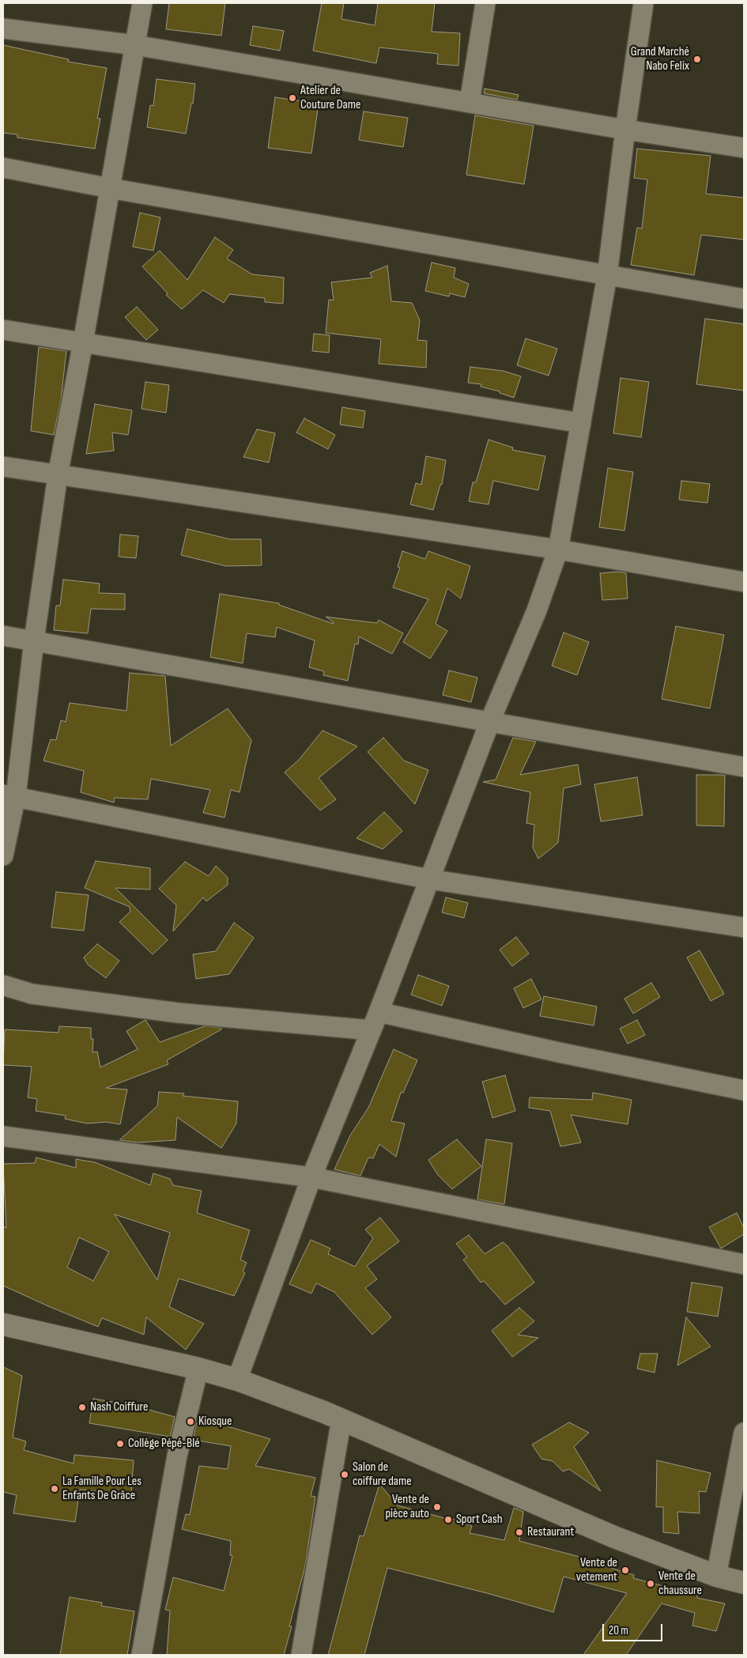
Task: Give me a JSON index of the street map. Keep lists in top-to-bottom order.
{
  "places": [
    "Grand Marché Nabo Felix",
    "Atelier de Couture Dame",
    "Nash Coiffure",
    "Kiosque",
    "Collège Pépé-Blé",
    "Salon de coiffure dame",
    "La Famille Pour Les Enfants De Grâce",
    "Vente de pièce auto",
    "Sport Cash",
    "Restaurant",
    "Vente de vetement",
    "Vente de chaussure"
  ],
  "scale_bar": "20 m"
}
